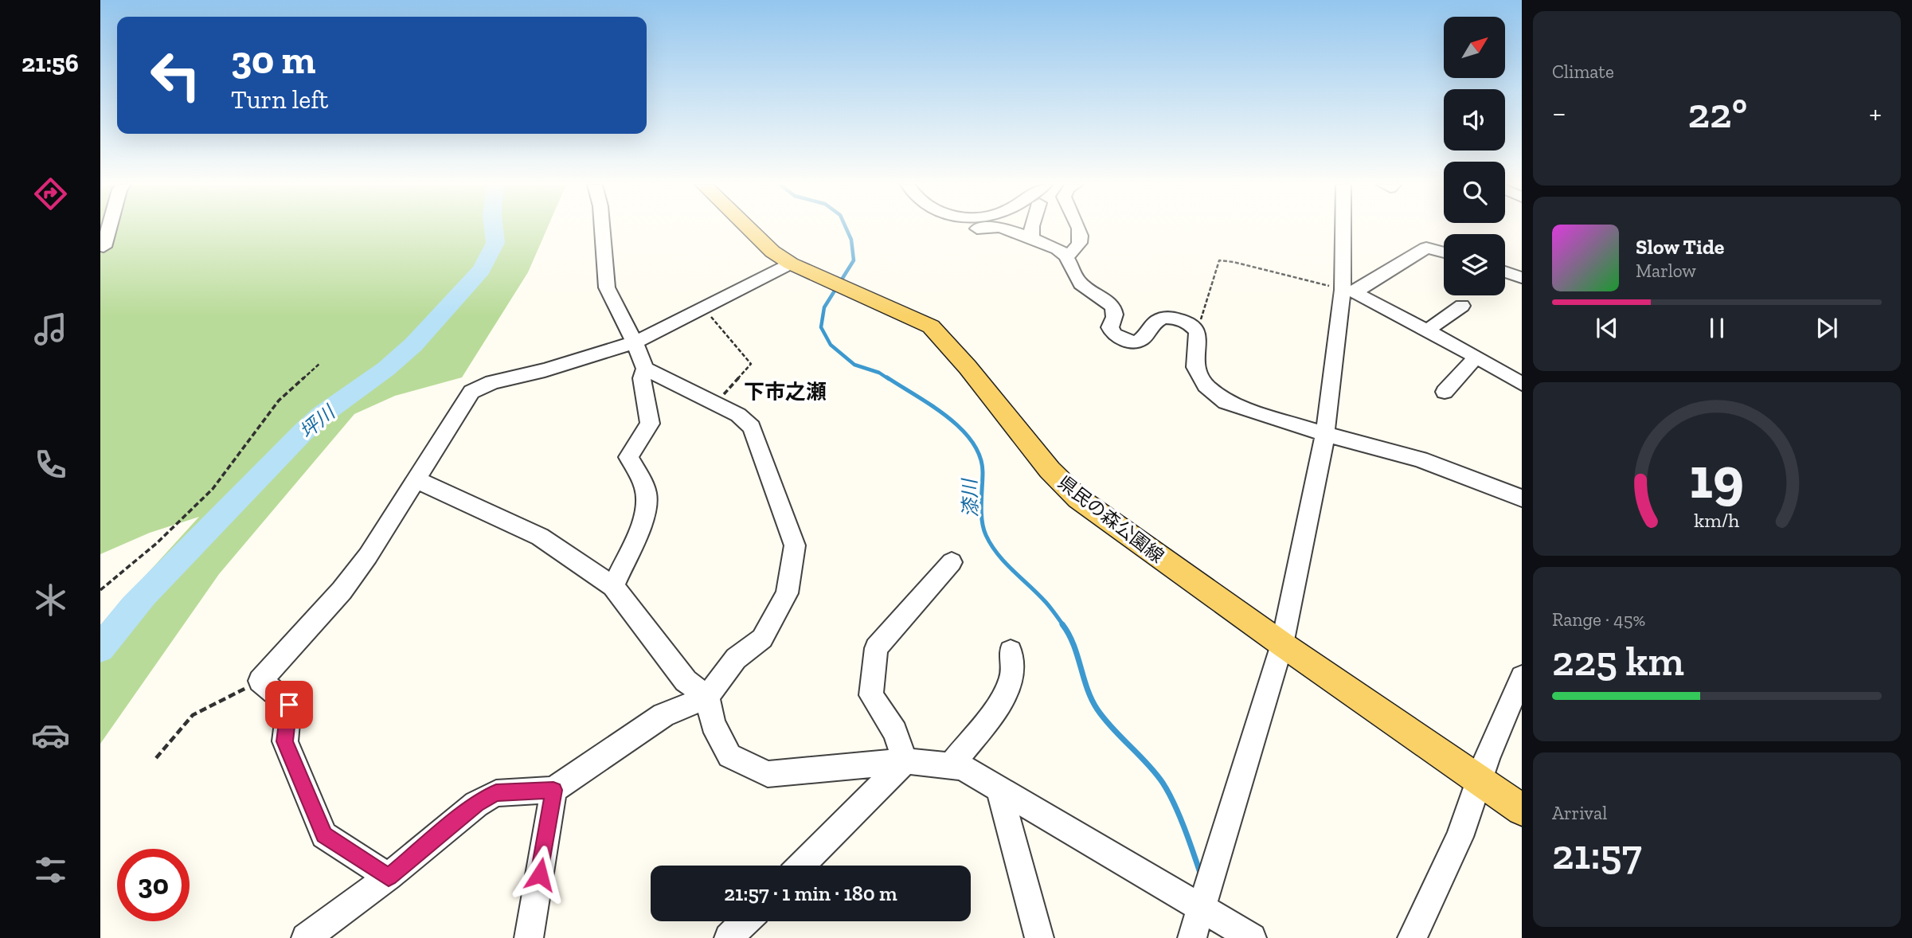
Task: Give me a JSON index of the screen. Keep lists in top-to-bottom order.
{
  "streets": {
    "main road": ["県民の森公園線"]
  },
  "districts": ["下市之瀬"],
  "water": ["坪川", "漆川"],
  "north": "top right",
  "page": {
    "tabs": "21:56",
    "tile": [
      "Climate",
      ["Range · 45%", "225 km"],
      ["Arrival", "21:57"]
    ],
    "turn": ["30 m", "Turn left"],
    "heat": ["−", "22°", "+"],
    "song": ["Slow Tide", "Marlow"],
    "limit": "30",
    "trip": "21:57 · 1 min · 180 m",
    "gauge": ["19", "km/h"]
  }
}
